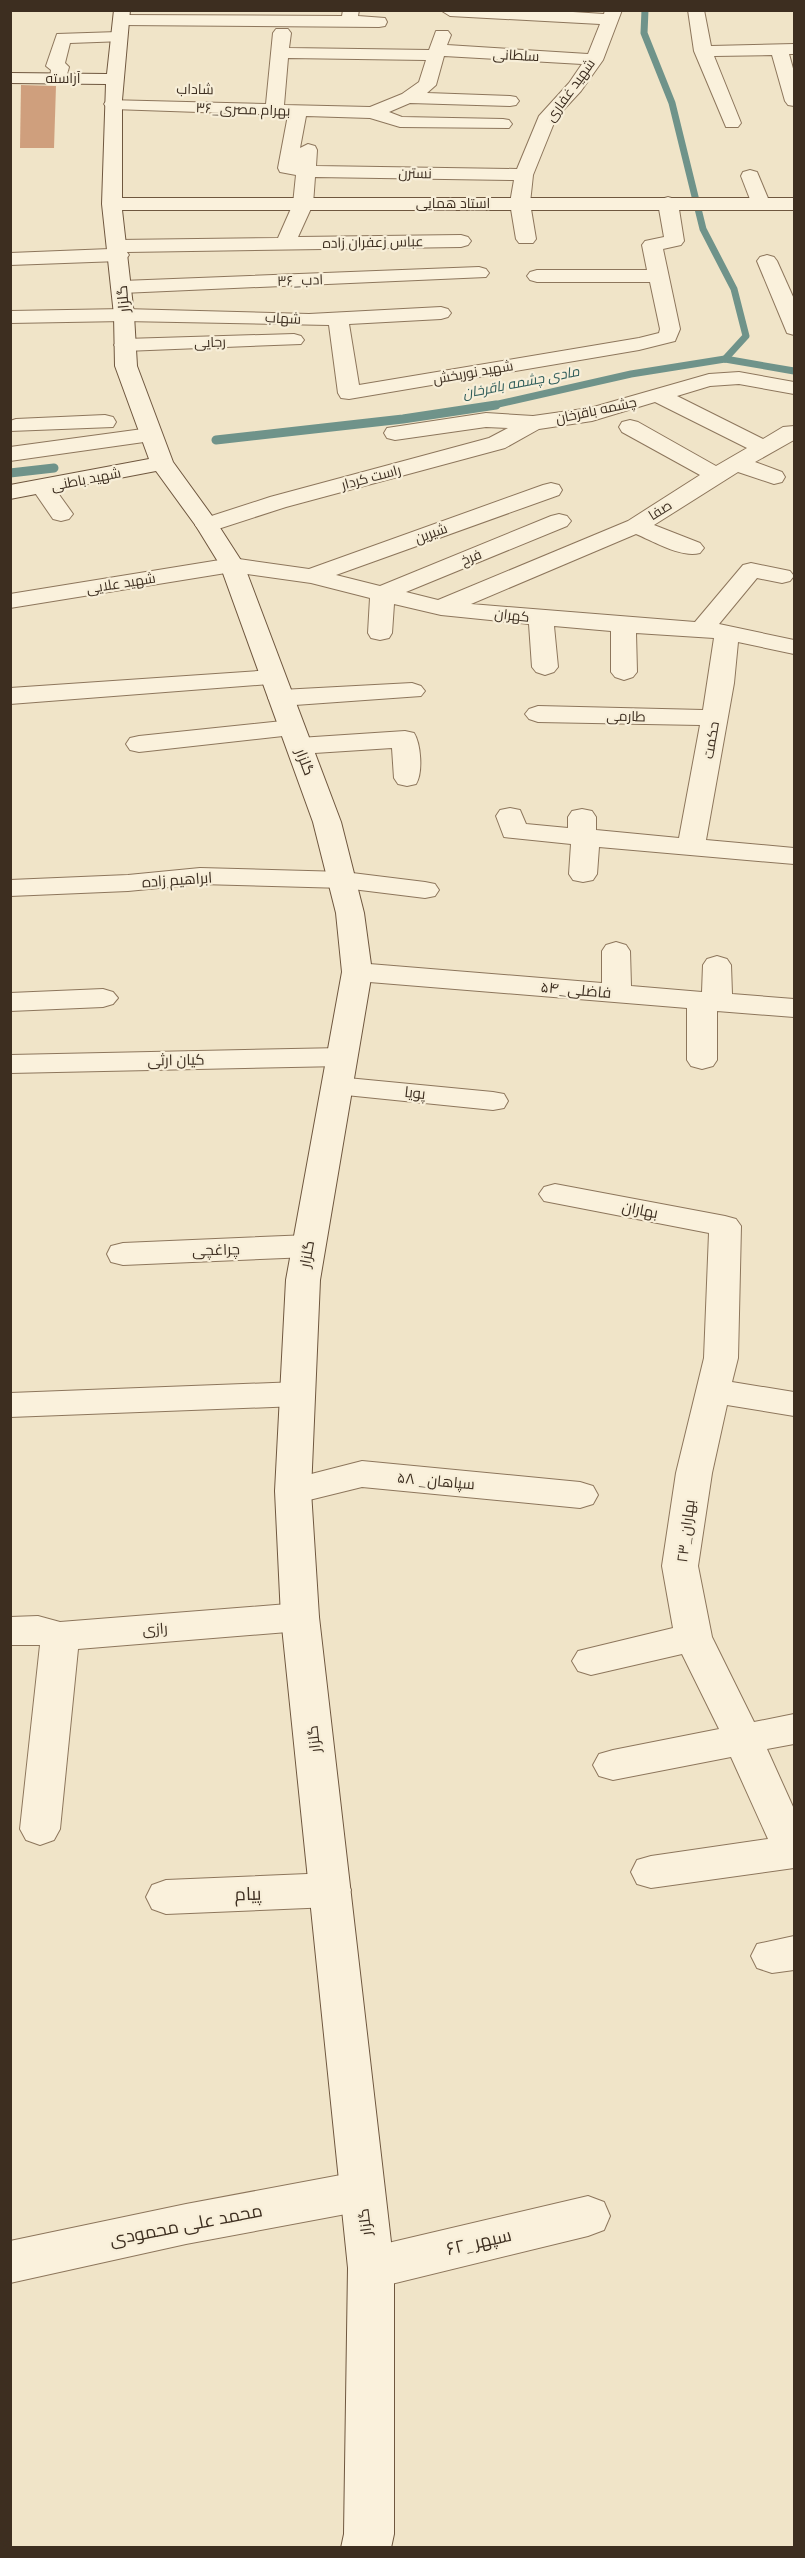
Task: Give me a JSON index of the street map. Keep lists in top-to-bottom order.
{
  "streets": {
    "street": [
      "سلطانی",
      "آراسته",
      "شاداب",
      "شهید غفاری",
      "۳۶_بهرام مصری",
      "نسترن",
      "استاد همایی",
      "عباس زعفران زاده",
      "۳۶_ادب",
      "گلزار",
      "شهاب",
      "رجایی",
      "شهید نوربخش",
      "چشمه باقرخان",
      "راست کردار",
      "شهید باطنی",
      "صفا",
      "شیرین",
      "فرخ",
      "شهید علایی",
      "کهران",
      "طارمی",
      "حکمت",
      "ابراهیم زاده",
      "۵۴_فاضلی",
      "کیان ارثی",
      "پویا",
      "بهاران",
      "چراغچی",
      "۵۸ _سپاهان",
      "۲۳_بهاران",
      "رازی",
      "پیام",
      "محمد علی محمودی",
      "۶۲_سپهر"
    ]
  },
  "crossings": [
    ["سلطانی", "شهید غفاری"],
    ["آراسته", "شاداب"],
    ["آراسته", "۳۶_بهرام مصری"],
    ["آراسته", "گلزار"],
    ["شاداب", "۳۶_بهرام مصری"],
    ["شاداب", "گلزار"],
    ["شهید غفاری", "نسترن"],
    ["شهید غفاری", "استاد همایی"],
    ["۳۶_بهرام مصری", "گلزار"],
    ["استاد همایی", "گلزار"],
    ["عباس زعفران زاده", "گلزار"],
    ["۳۶_ادب", "گلزار"],
    ["گلزار", "شهاب"],
    ["گلزار", "رجایی"],
    ["گلزار", "راست کردار"],
    ["گلزار", "شهید باطنی"],
    ["گلزار", "شهید علایی"],
    ["گلزار", "کهران"],
    ["گلزار", "ابراهیم زاده"],
    ["گلزار", "۵۴_فاضلی"],
    ["گلزار", "کیان ارثی"],
    ["گلزار", "پویا"],
    ["گلزار", "چراغچی"],
    ["گلزار", "۵۸ _سپاهان"],
    ["گلزار", "رازی"],
    ["گلزار", "پیام"],
    ["گلزار", "محمد علی محمودی"],
    ["گلزار", "۶۲_سپهر"],
    ["شهاب", "شهید نوربخش"],
    ["چشمه باقرخان", "راست کردار"],
    ["صفا", "کهران"],
    ["شیرین", "کهران"],
    ["فرخ", "کهران"],
    ["شهید علایی", "کهران"],
    ["کهران", "حکمت"],
    ["طارمی", "حکمت"],
    ["کیان ارثی", "پویا"],
    ["بهاران", "۲۳_بهاران"]
  ],
  "water": ["مادی چشمه باقرخان"]
}
